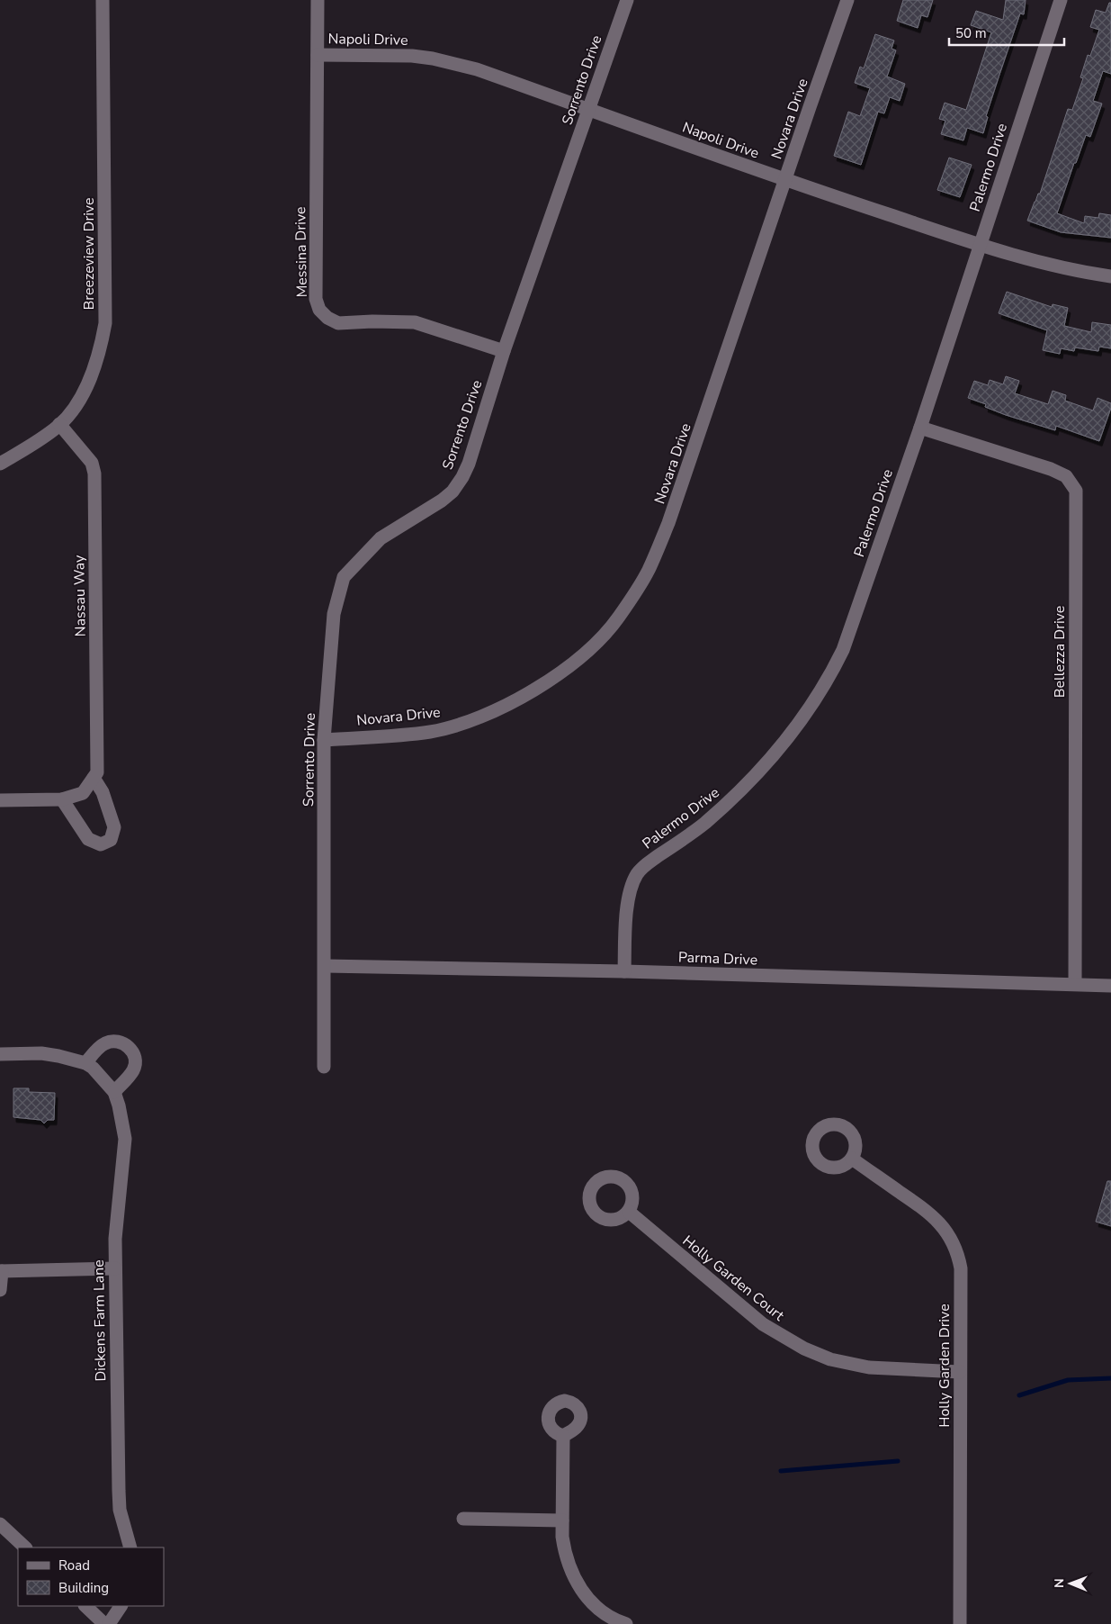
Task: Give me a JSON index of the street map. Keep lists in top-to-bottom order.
{
  "streets": {
    "street": [
      "Napoli Drive",
      "Sorrento Drive",
      "Novara Drive",
      "Palermo Drive",
      "Messina Drive",
      "Breezeview Drive",
      "Nassau Way",
      "Bellezza Drive",
      "Parma Drive",
      "Holly Garden Court",
      "Dickens Farm Lane",
      "Holly Garden Drive"
    ]
  },
  "crossings": [
    ["Napoli Drive", "Sorrento Drive"],
    ["Napoli Drive", "Novara Drive"],
    ["Napoli Drive", "Palermo Drive"],
    ["Napoli Drive", "Messina Drive"],
    ["Sorrento Drive", "Novara Drive"],
    ["Sorrento Drive", "Messina Drive"],
    ["Sorrento Drive", "Parma Drive"],
    ["Palermo Drive", "Bellezza Drive"],
    ["Palermo Drive", "Parma Drive"],
    ["Breezeview Drive", "Nassau Way"],
    ["Bellezza Drive", "Parma Drive"],
    ["Holly Garden Court", "Holly Garden Drive"]
  ],
  "legend": ["Road", "Building"],
  "scale_bar": "50 m",
  "north": "left"
}
